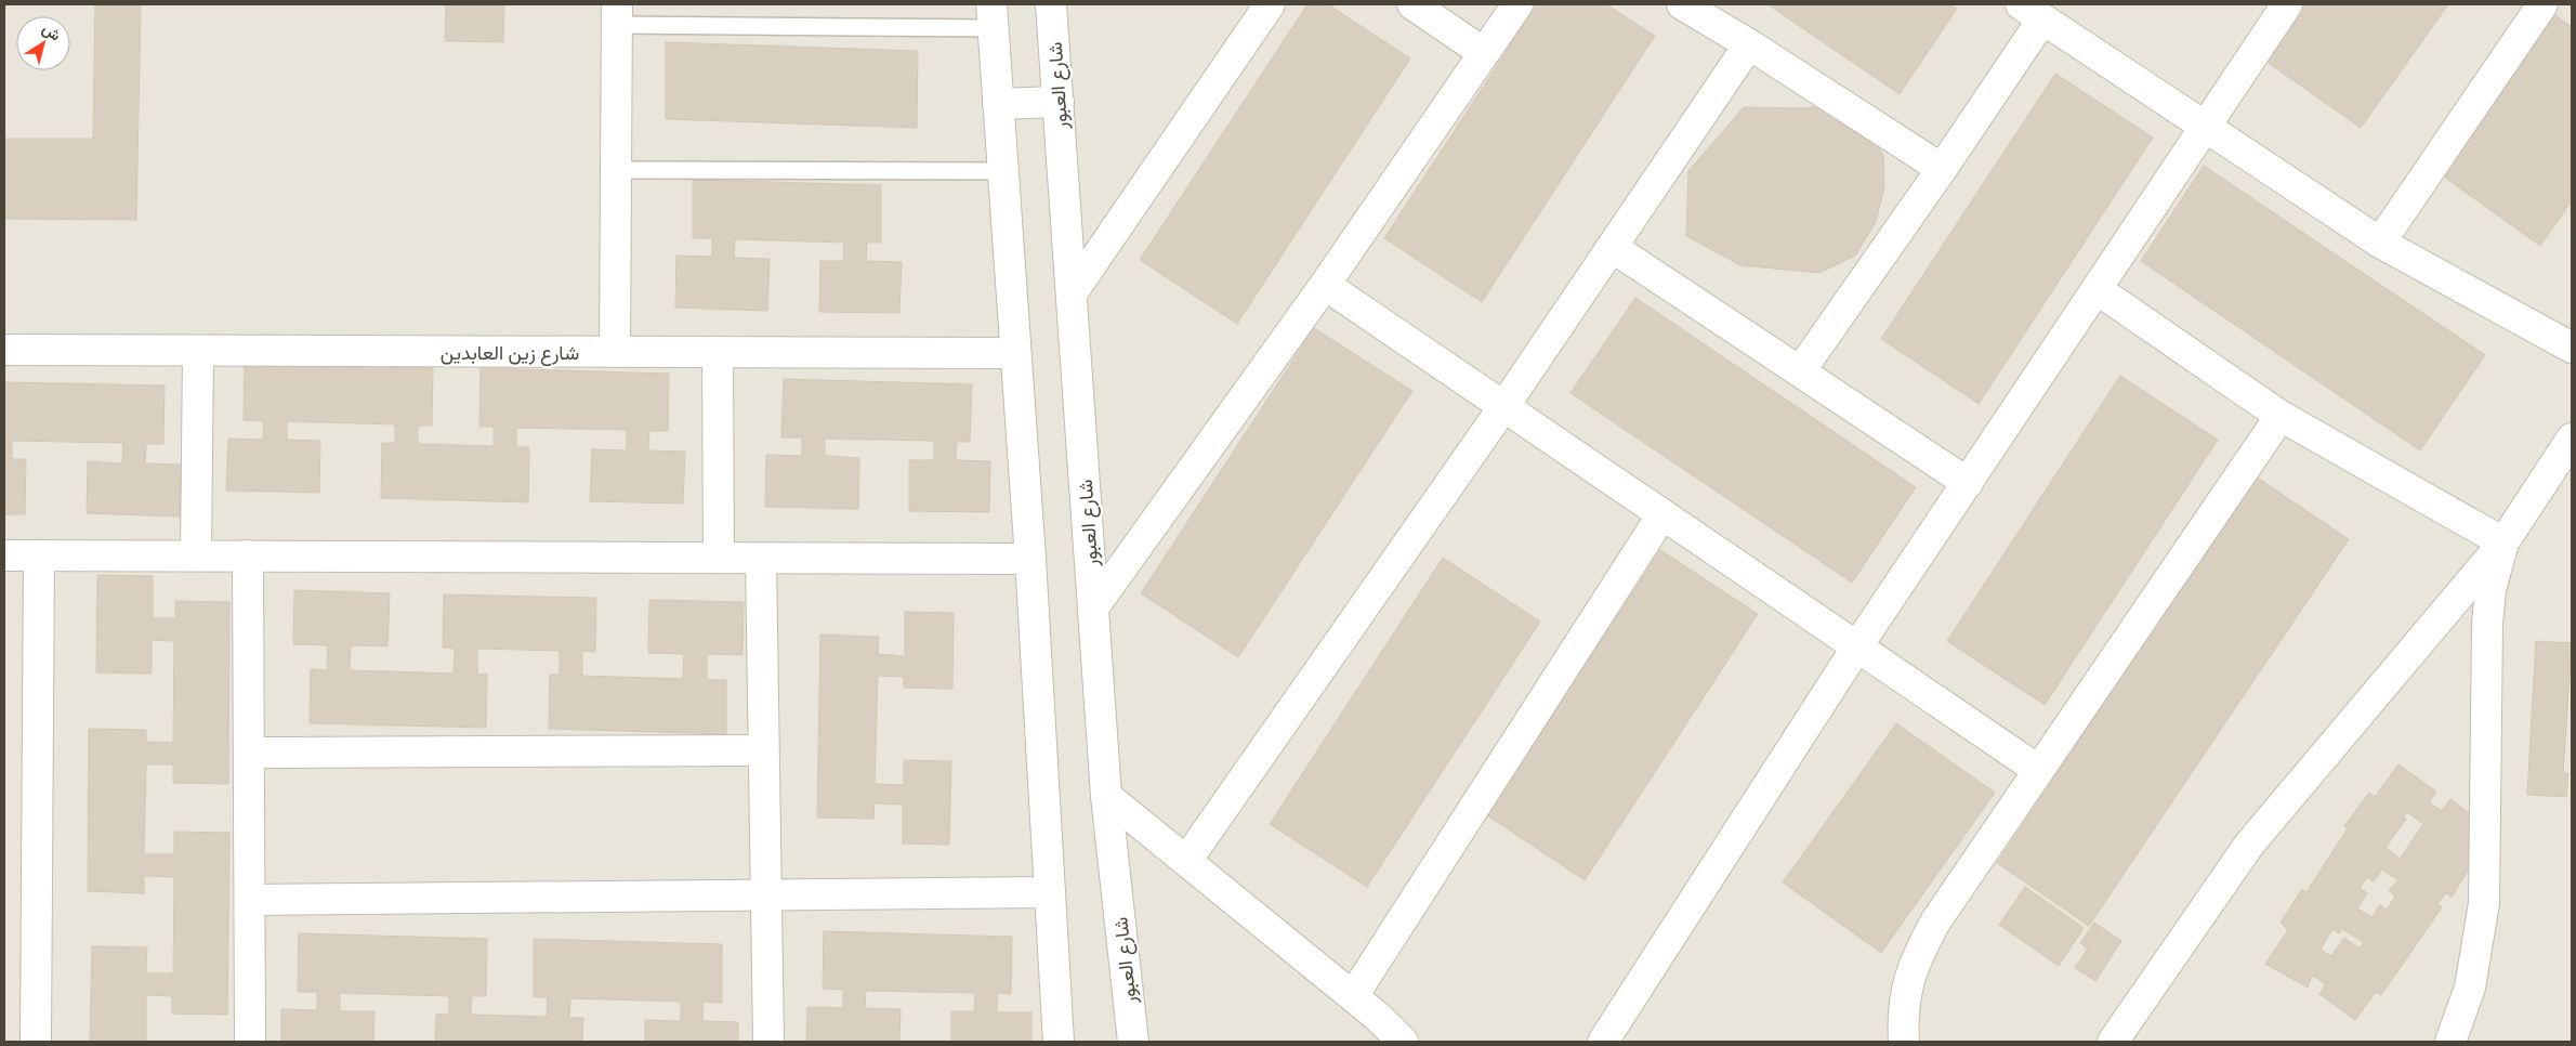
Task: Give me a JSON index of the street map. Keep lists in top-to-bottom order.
{
  "streets": {
    "street": ["شارع العبور", "شارع زين العابدين"]
  },
  "north": "top right"
}
